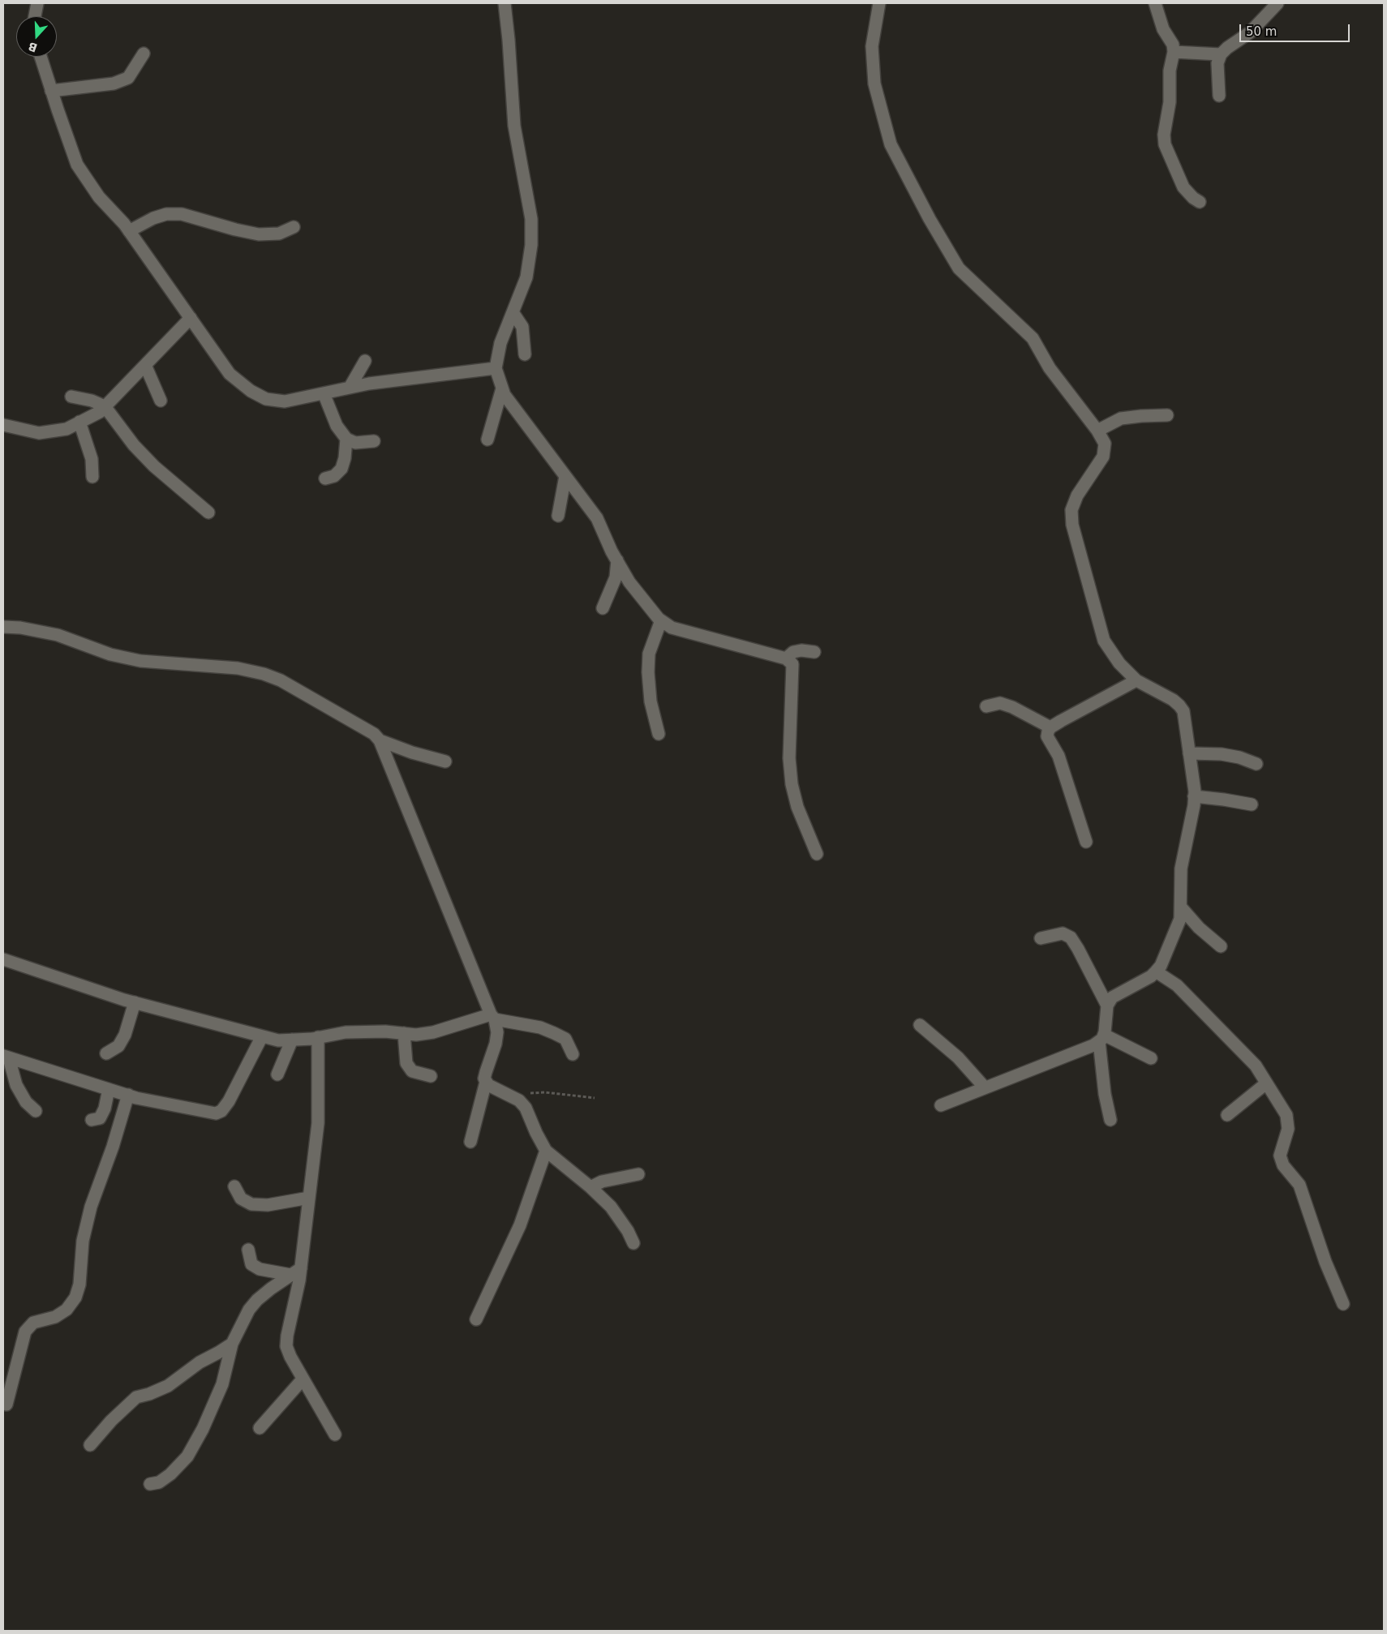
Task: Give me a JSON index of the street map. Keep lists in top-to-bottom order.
{
  "scale_bar": "50 m",
  "north": "bottom"
}
